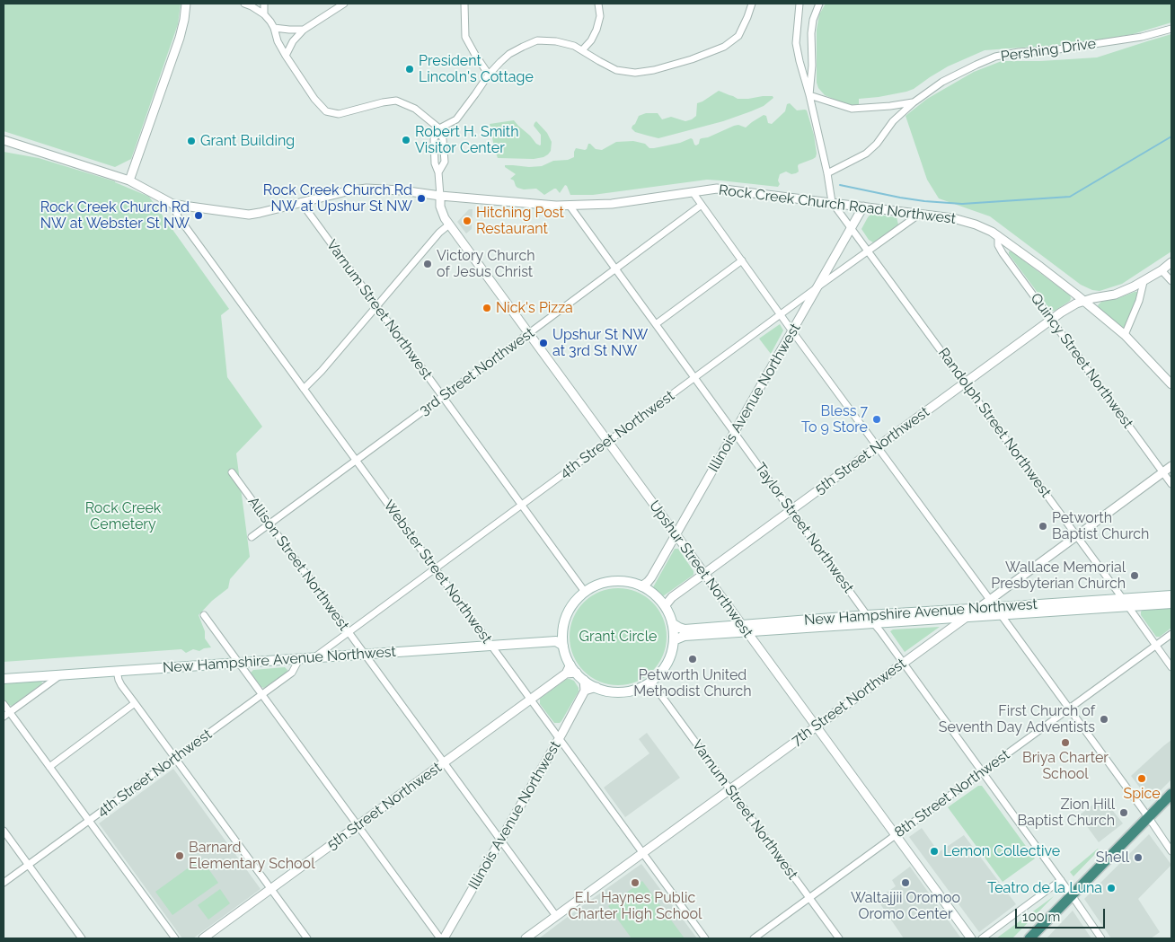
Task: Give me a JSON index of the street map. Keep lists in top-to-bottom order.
{
  "streets": {
    "main road": ["New Hampshire Avenue Northwest"],
    "street": [
      "Pershing Drive",
      "Rock Creek Church Road Northwest",
      "Varnum Street Northwest",
      "Quincy Street Northwest",
      "3rd Street Northwest",
      "Illinois Avenue Northwest",
      "Randolph Street Northwest",
      "4th Street Northwest",
      "5th Street Northwest",
      "Taylor Street Northwest",
      "Allison Street Northwest",
      "Upshur Street Northwest",
      "Webster Street Northwest",
      "7th Street Northwest",
      "8th Street Northwest"
    ]
  },
  "crossings": [
    ["Rock Creek Church Road Northwest", "Varnum Street Northwest"],
    ["Rock Creek Church Road Northwest", "Quincy Street Northwest"],
    ["Rock Creek Church Road Northwest", "Illinois Avenue Northwest"],
    ["Rock Creek Church Road Northwest", "Randolph Street Northwest"],
    ["Rock Creek Church Road Northwest", "4th Street Northwest"],
    ["Rock Creek Church Road Northwest", "5th Street Northwest"],
    ["Rock Creek Church Road Northwest", "Taylor Street Northwest"],
    ["Rock Creek Church Road Northwest", "Upshur Street Northwest"],
    ["Rock Creek Church Road Northwest", "Webster Street Northwest"],
    ["Varnum Street Northwest", "3rd Street Northwest"],
    ["Varnum Street Northwest", "Illinois Avenue Northwest"],
    ["Varnum Street Northwest", "4th Street Northwest"],
    ["Varnum Street Northwest", "5th Street Northwest"],
    ["Varnum Street Northwest", "New Hampshire Avenue Northwest"],
    ["Varnum Street Northwest", "7th Street Northwest"],
    ["Varnum Street Northwest", "8th Street Northwest"],
    ["Quincy Street Northwest", "5th Street Northwest"],
    ["3rd Street Northwest", "Taylor Street Northwest"],
    ["3rd Street Northwest", "Allison Street Northwest"],
    ["3rd Street Northwest", "Upshur Street Northwest"],
    ["3rd Street Northwest", "Webster Street Northwest"],
    ["Illinois Avenue Northwest", "Randolph Street Northwest"],
    ["Illinois Avenue Northwest", "4th Street Northwest"],
    ["Illinois Avenue Northwest", "5th Street Northwest"],
    ["Illinois Avenue Northwest", "Taylor Street Northwest"],
    ["Illinois Avenue Northwest", "Allison Street Northwest"],
    ["Illinois Avenue Northwest", "Upshur Street Northwest"],
    ["Illinois Avenue Northwest", "Webster Street Northwest"],
    ["Illinois Avenue Northwest", "New Hampshire Avenue Northwest"],
    ["Randolph Street Northwest", "4th Street Northwest"],
    ["Randolph Street Northwest", "5th Street Northwest"],
    ["Randolph Street Northwest", "New Hampshire Avenue Northwest"],
    ["Randolph Street Northwest", "8th Street Northwest"],
    ["4th Street Northwest", "Taylor Street Northwest"],
    ["4th Street Northwest", "Allison Street Northwest"],
    ["4th Street Northwest", "Upshur Street Northwest"],
    ["4th Street Northwest", "Webster Street Northwest"],
    ["4th Street Northwest", "New Hampshire Avenue Northwest"],
    ["5th Street Northwest", "Taylor Street Northwest"],
    ["5th Street Northwest", "Allison Street Northwest"],
    ["5th Street Northwest", "Upshur Street Northwest"],
    ["5th Street Northwest", "Webster Street Northwest"],
    ["5th Street Northwest", "New Hampshire Avenue Northwest"],
    ["Taylor Street Northwest", "New Hampshire Avenue Northwest"],
    ["Taylor Street Northwest", "7th Street Northwest"],
    ["Taylor Street Northwest", "8th Street Northwest"],
    ["Allison Street Northwest", "New Hampshire Avenue Northwest"],
    ["Allison Street Northwest", "7th Street Northwest"],
    ["Upshur Street Northwest", "New Hampshire Avenue Northwest"],
    ["Upshur Street Northwest", "7th Street Northwest"],
    ["Upshur Street Northwest", "8th Street Northwest"],
    ["Webster Street Northwest", "New Hampshire Avenue Northwest"],
    ["Webster Street Northwest", "7th Street Northwest"],
    ["New Hampshire Avenue Northwest", "7th Street Northwest"]
  ],
  "parks": ["Rock Creek Cemetery", "Grant Circle"],
  "places": [
    "President Lincoln's Cottage",
    "Robert H. Smith Visitor Center",
    "Grant Building",
    "Rock Creek Church Rd NW at Upshur St NW",
    "Rock Creek Church Rd NW at Webster St NW",
    "Hitching Post Restaurant",
    "Victory Church of Jesus Christ",
    "Nick's Pizza",
    "Upshur St NW at 3rd St NW",
    "Bless 7 To 9 Store",
    "Petworth Baptist Church",
    "Wallace Memorial Presbyterian Church",
    "Petworth United Methodist Church",
    "First Church of Seventh Day Adventists",
    "Briya Charter School",
    "Spice",
    "Zion Hill Baptist Church",
    "Lemon Collective",
    "Barnard Elementary School",
    "Shell",
    "E.L. Haynes Public Charter High School",
    "Waltajjii Oromoo Oromo Center",
    "Teatro de la Luna"
  ],
  "scale_bar": "100 m"
}
